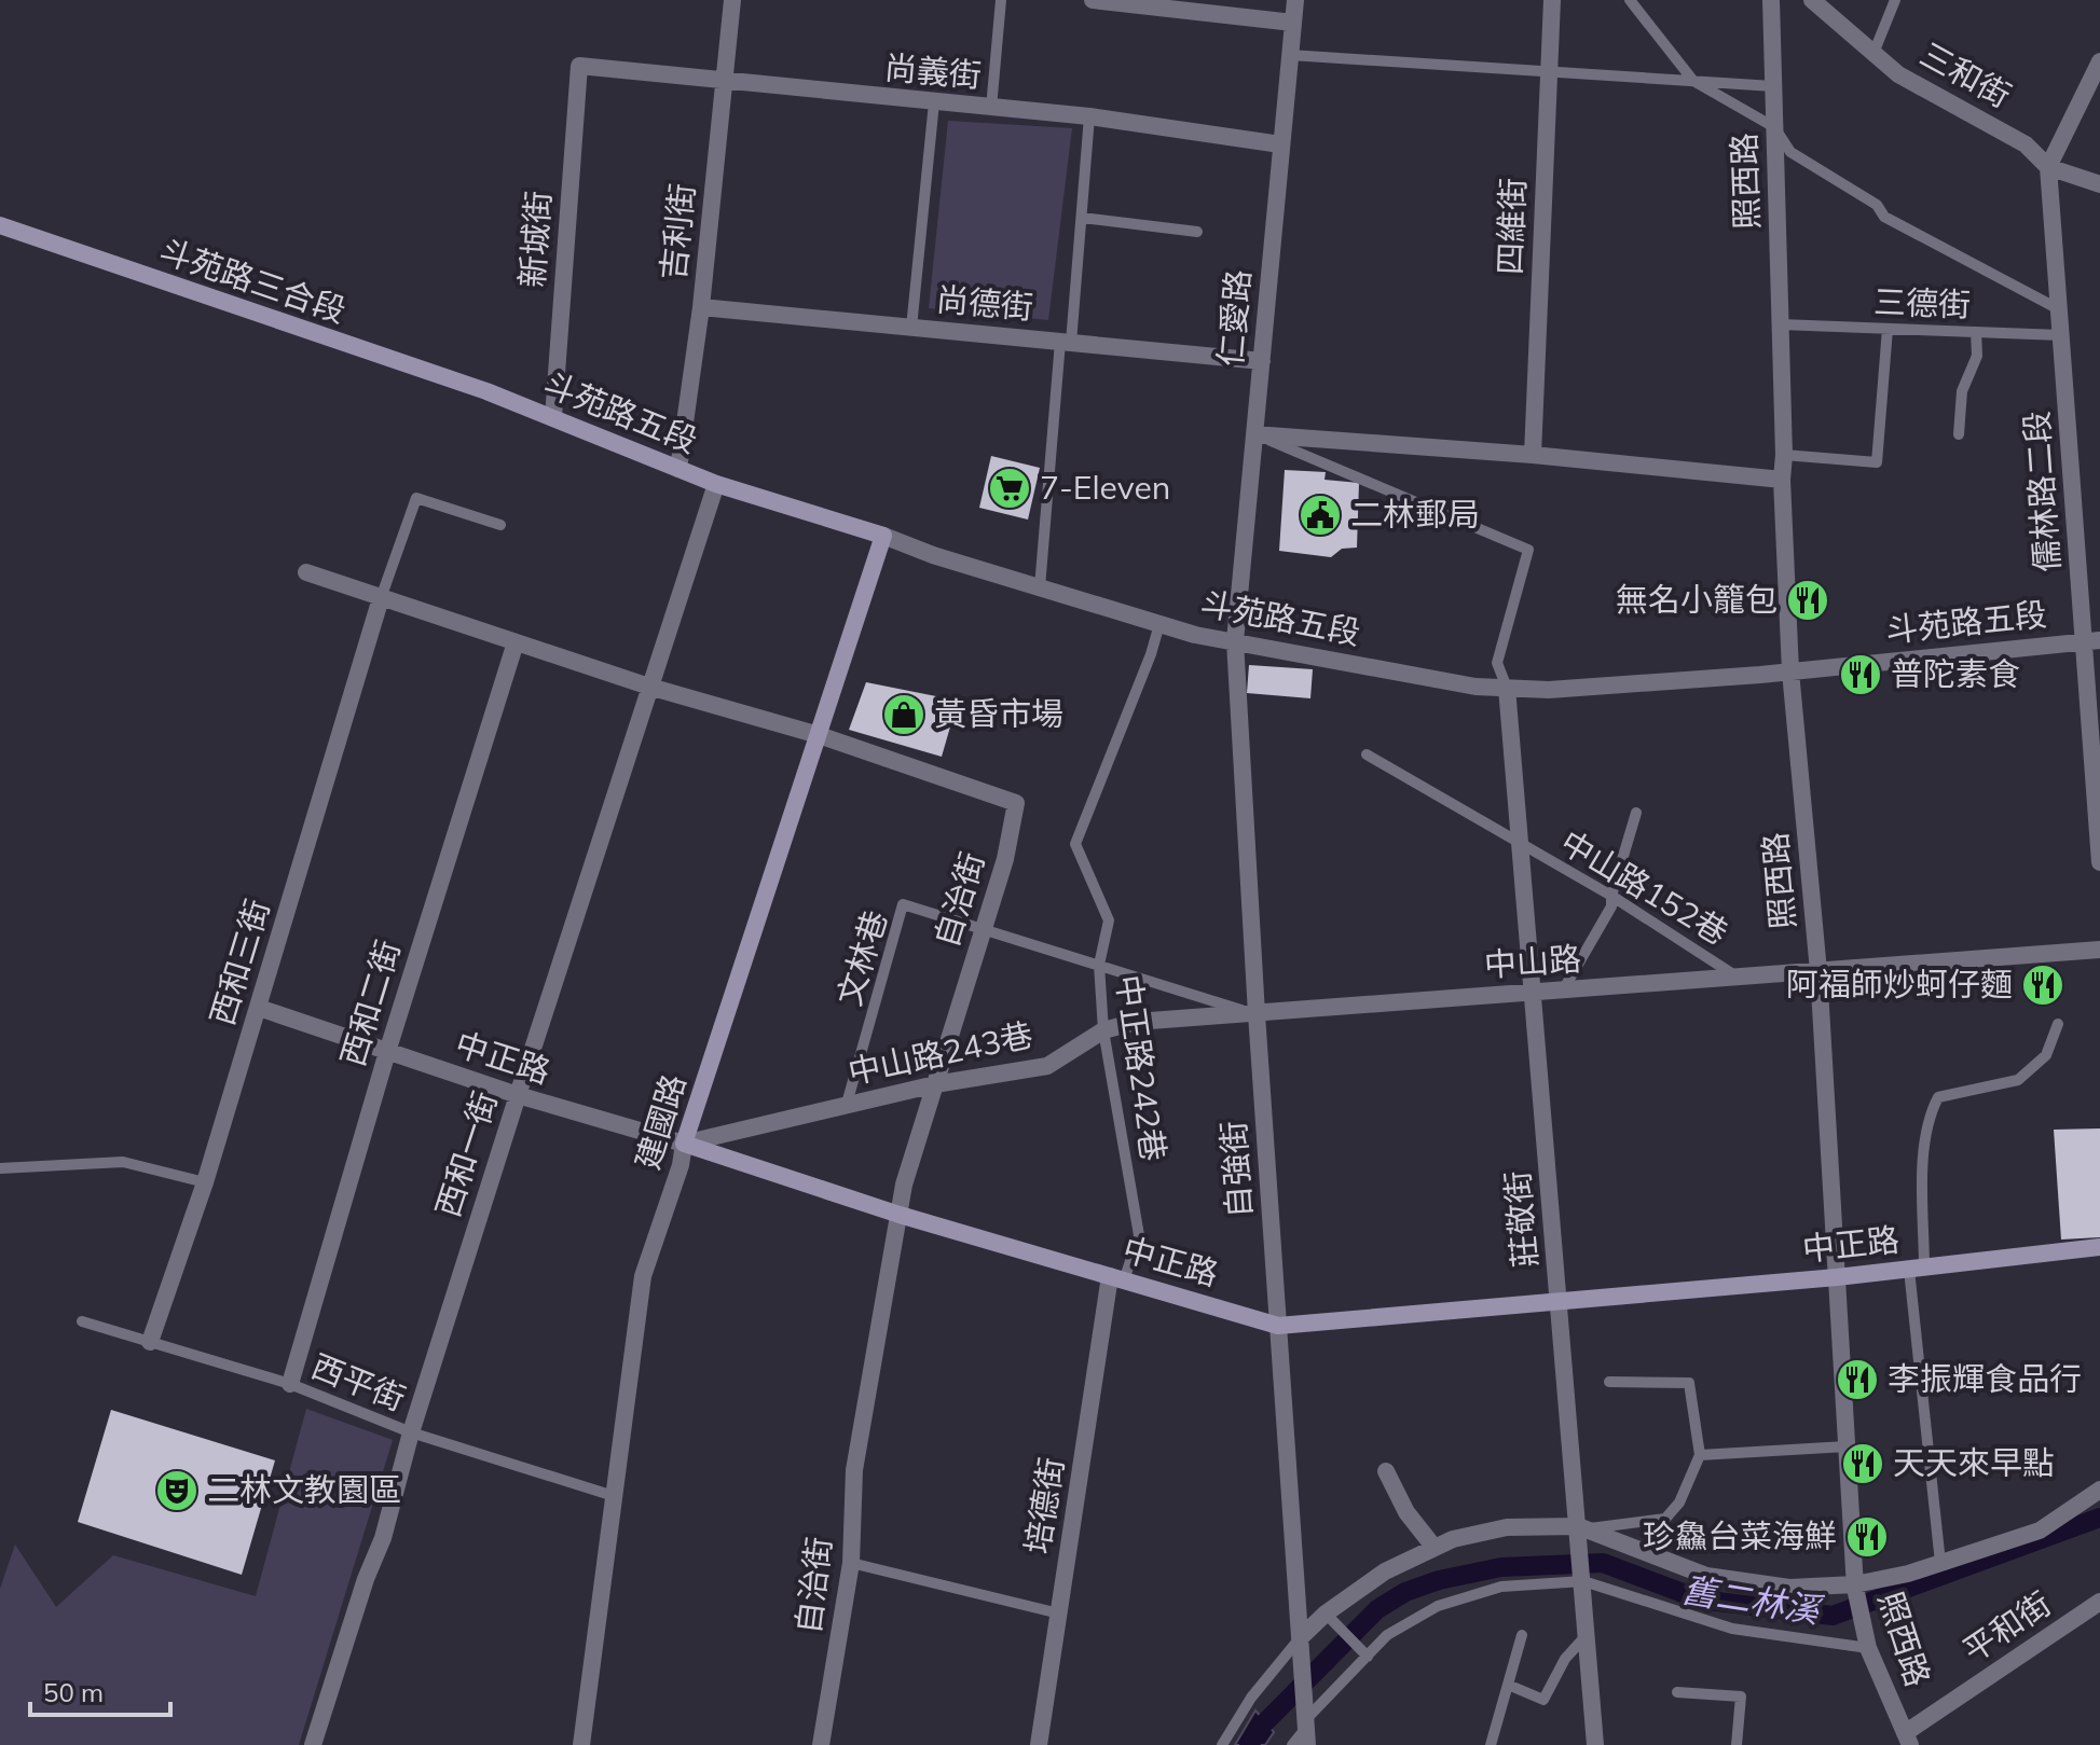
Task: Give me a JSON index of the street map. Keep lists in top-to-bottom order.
{
  "streets": {
    "main road": [
      "斗苑路三合段",
      "斗苑路五段",
      "中正路",
      "建國路"
    ],
    "street": [
      "尚義街",
      "三和街",
      "照西路",
      "四維街",
      "吉利街",
      "新城街",
      "尚德街",
      "仁愛路",
      "儒林路二段",
      "自治街",
      "西和三街",
      "中山路",
      "西和二街",
      "中山路243巷",
      "西和一街",
      "自強街",
      "莊敬街",
      "培德街",
      "平和街"
    ],
    "lane": [
      "三德街",
      "中山路152巷",
      "文林巷",
      "中正路242巷",
      "西平街"
    ]
  },
  "crossings": [
    ["尚義街", "吉利街"],
    ["尚義街", "新城街"],
    ["尚義街", "仁愛路"],
    ["三和街", "儒林路二段"],
    ["照西路", "三德街"],
    ["照西路", "斗苑路五段"],
    ["照西路", "中山路"],
    ["照西路", "中正路"],
    ["照西路", "平和街"],
    ["吉利街", "尚德街"],
    ["吉利街", "斗苑路五段"],
    ["新城街", "斗苑路五段"],
    ["斗苑路三合段", "斗苑路五段"],
    ["尚德街", "仁愛路"],
    ["三德街", "儒林路二段"],
    ["仁愛路", "斗苑路五段"],
    ["仁愛路", "自強街"],
    ["斗苑路五段", "儒林路二段"],
    ["斗苑路五段", "中正路242巷"],
    ["斗苑路五段", "建國路"],
    ["斗苑路五段", "西和一街"],
    ["斗苑路五段", "自強街"],
    ["斗苑路五段", "莊敬街"],
    ["中山路152巷", "中山路"],
    ["中山路152巷", "莊敬街"],
    ["自治街", "文林巷"],
    ["自治街", "西和三街"],
    ["自治街", "中山路"],
    ["自治街", "西和二街"],
    ["自治街", "中山路243巷"],
    ["自治街", "中正路"],
    ["自治街", "建國路"],
    ["自治街", "西和一街"],
    ["文林巷", "中山路"],
    ["文林巷", "中山路243巷"],
    ["西和三街", "中正路"],
    ["西和三街", "西平街"],
    ["中山路", "中山路243巷"],
    ["中山路", "中正路242巷"],
    ["中山路", "自強街"],
    ["中山路", "莊敬街"],
    ["西和二街", "中正路"],
    ["西和二街", "西平街"],
    ["中山路243巷", "中正路"],
    ["中山路243巷", "中正路242巷"],
    ["中山路243巷", "建國路"],
    ["中山路243巷", "自強街"],
    ["中正路", "中正路242巷"],
    ["中正路", "建國路"],
    ["中正路", "西和一街"],
    ["中正路", "自強街"],
    ["中正路", "莊敬街"],
    ["中正路", "培德街"],
    ["中正路242巷", "培德街"],
    ["建國路", "西平街"],
    ["西和一街", "西平街"]
  ],
  "water": ["舊二林溪"],
  "places": {
    "supermarket": ["7-Eleven"],
    "public building": ["二林郵局"],
    "restaurant": [
      "無名小籠包",
      "普陀素食",
      "阿福師炒蚵仔麵",
      "李振輝食品行",
      "天天來早點",
      "珍鱻台菜海鮮"
    ],
    "shop": ["黃昏市場"],
    "theatre": ["二林文教園區"]
  },
  "scale_bar": "50 m"
}
